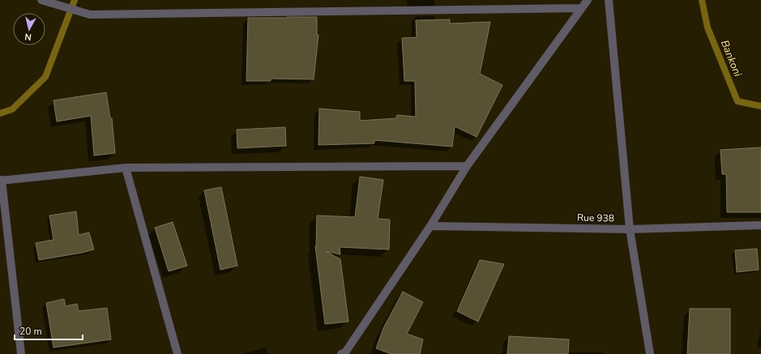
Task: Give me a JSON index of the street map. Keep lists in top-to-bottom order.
{
  "streets": {
    "street": ["Rue 938"]
  },
  "water": ["Bankoni"],
  "scale_bar": "20 m",
  "north": "bottom"
}
